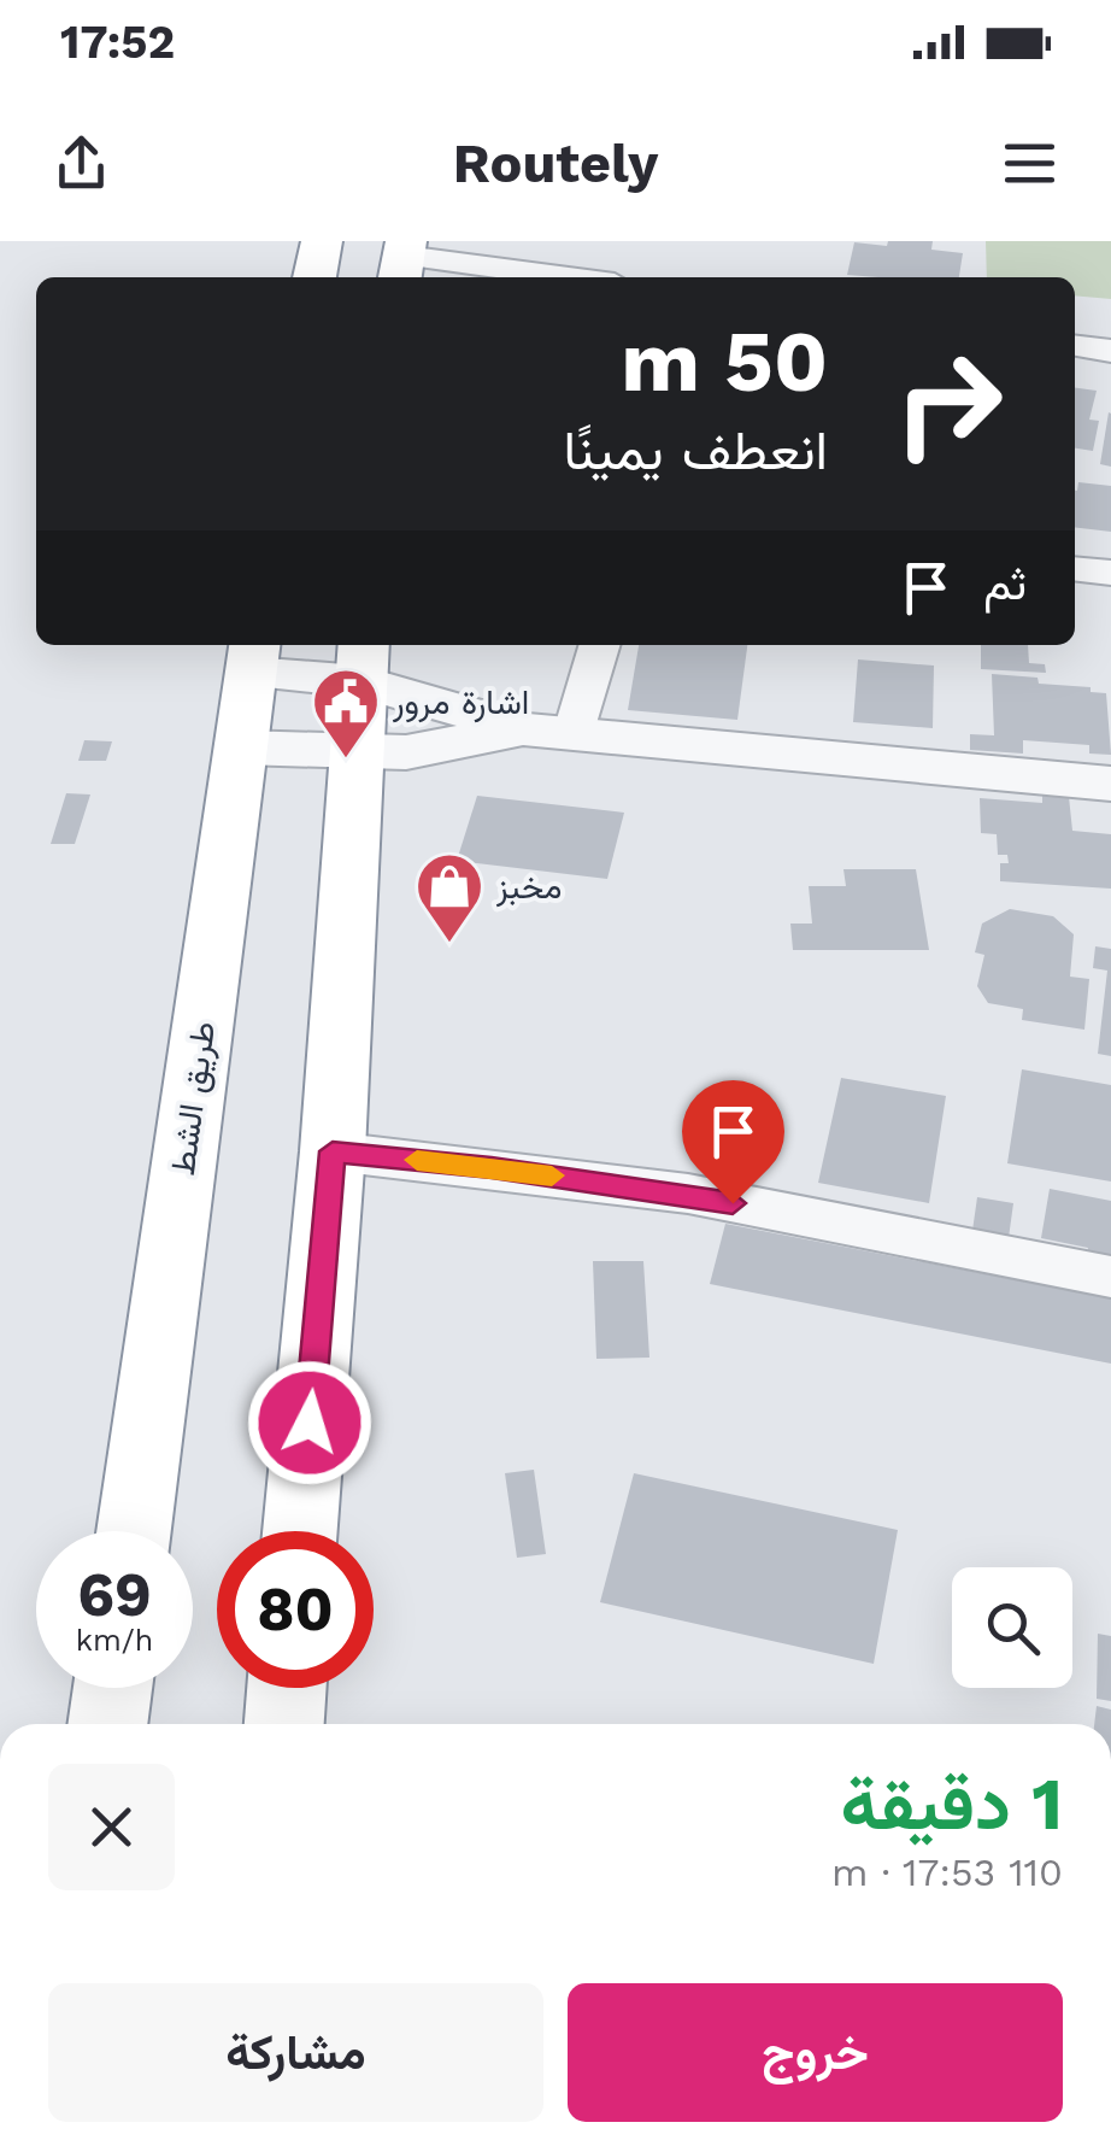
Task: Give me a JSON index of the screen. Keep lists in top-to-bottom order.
{
  "streets": {
    "highway": ["طريق الشط"]
  },
  "places": {
    "public building": ["اشارة مرور"],
    "shop": ["مخبز"]
  },
  "page": {
    "status": "17:52",
    "header": "Routely",
    "turn": ["50 m", "انعطف يمينًا"],
    "then": "ثم",
    "speed": "69 km/h",
    "limit": "80",
    "heading": ["1 دقيقة", "110 m · 17:53"],
    "buttons": ["خروج", "مشاركة"]
  }
}
